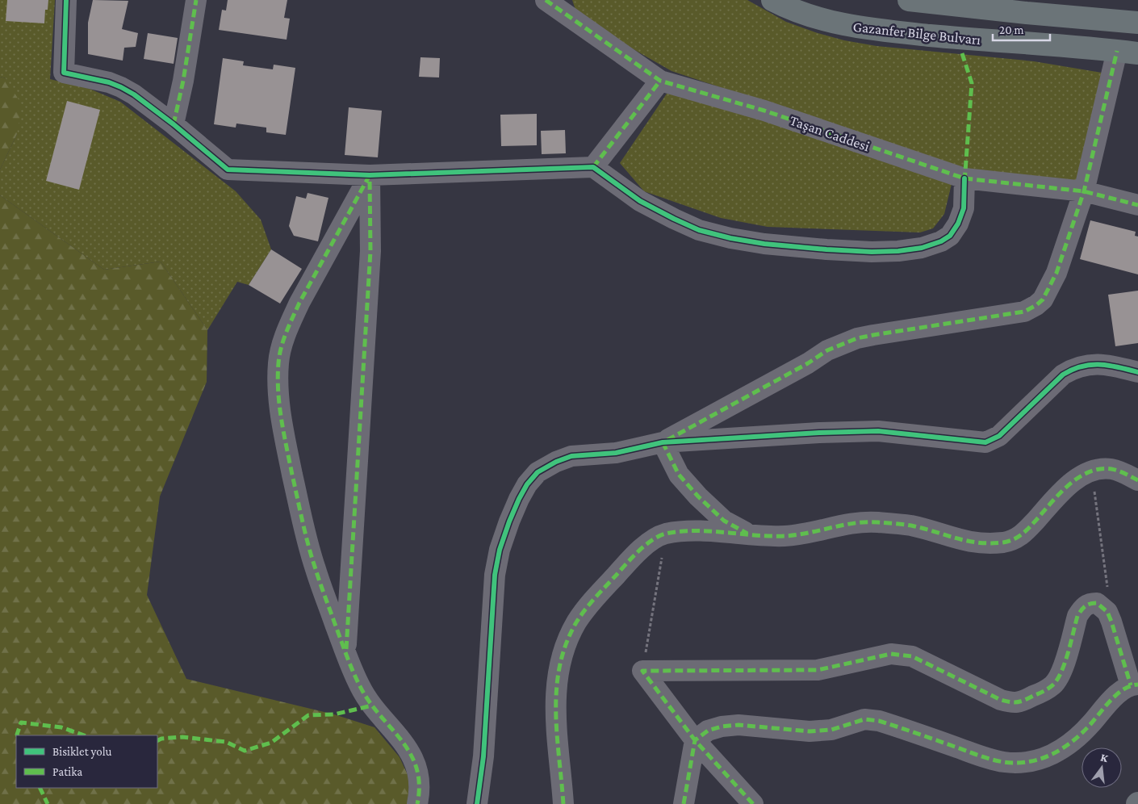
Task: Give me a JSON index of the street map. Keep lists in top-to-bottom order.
{
  "streets": {
    "main road": ["Gazanfer Bilge Bulvarı"],
    "street": ["Taşan Caddesi"]
  },
  "legend": ["Bisiklet yolu", "Patika"],
  "scale_bar": "20 m",
  "north": "top"
}
